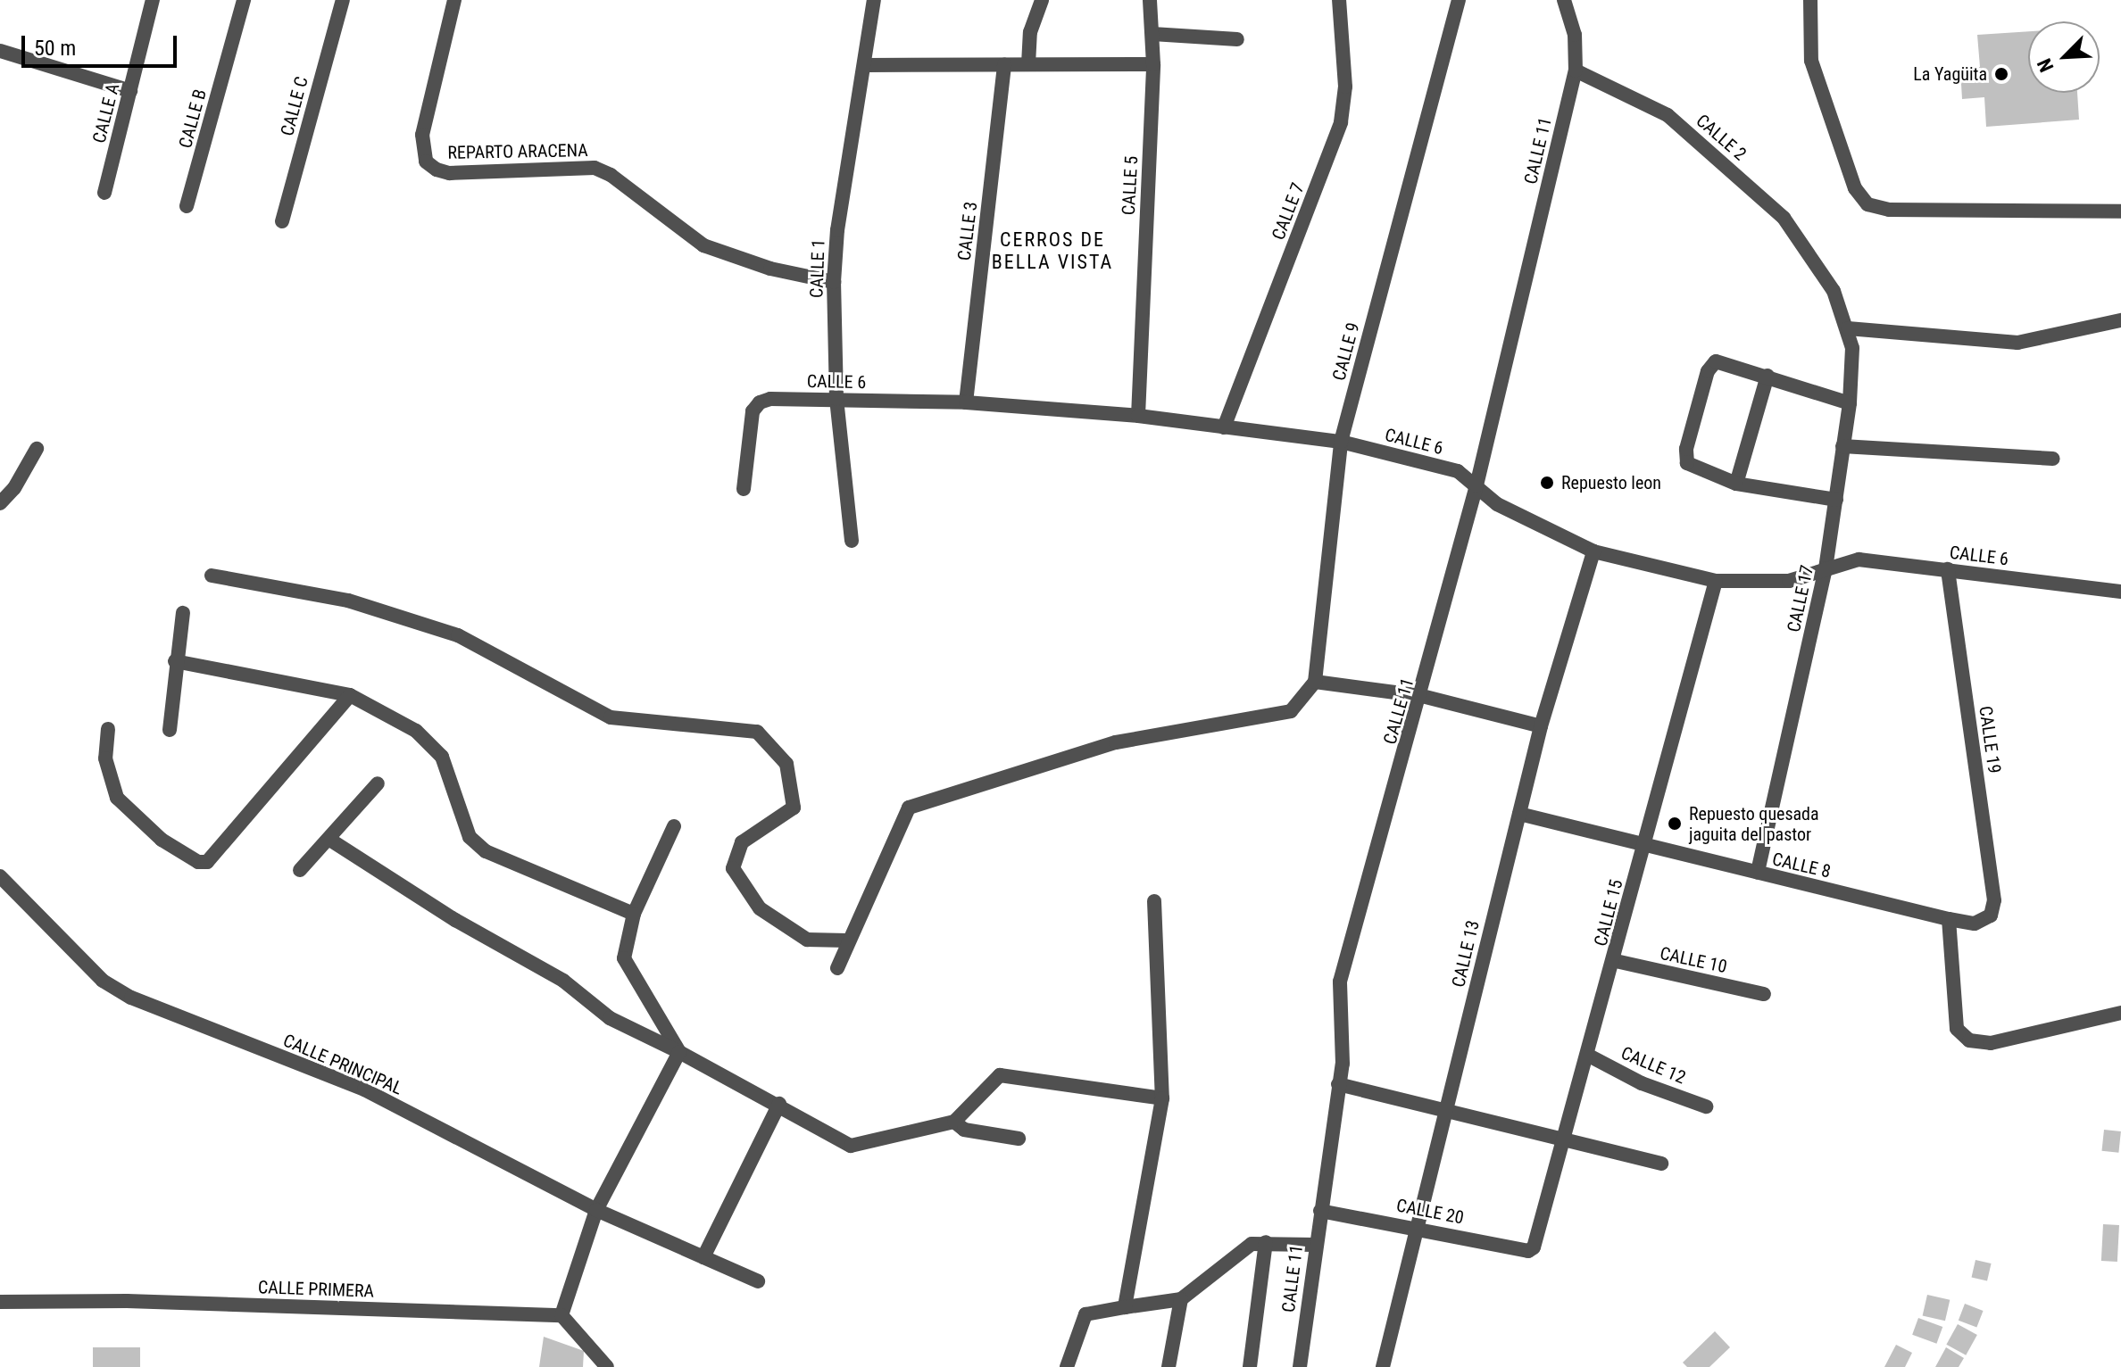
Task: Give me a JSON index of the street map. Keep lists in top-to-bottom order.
{
  "streets": {
    "street": [
      "CALLE C",
      "CALLE A",
      "CALLE B",
      "CALLE 2",
      "CALLE 11",
      "REPARTO ARACENA",
      "CALLE 5",
      "CALLE 7",
      "CALLE 3",
      "CALLE 1",
      "CALLE 9",
      "CALLE 6",
      "CALLE 17",
      "CALLE 19",
      "CALLE 8",
      "CALLE 15",
      "CALLE 13",
      "CALLE 10",
      "CALLE PRINCIPAL",
      "CALLE 12",
      "CALLE 20",
      "CALLE PRIMERA"
    ]
  },
  "crossings": [
    ["CALLE 2", "CALLE 11"],
    ["CALLE 2", "CALLE 17"],
    ["CALLE 11", "CALLE 6"],
    ["CALLE 11", "CALLE 20"],
    ["REPARTO ARACENA", "CALLE 1"],
    ["CALLE 5", "CALLE 6"],
    ["CALLE 7", "CALLE 6"],
    ["CALLE 3", "CALLE 6"],
    ["CALLE 1", "CALLE 6"],
    ["CALLE 9", "CALLE 6"],
    ["CALLE 6", "CALLE 17"],
    ["CALLE 6", "CALLE 19"],
    ["CALLE 6", "CALLE 15"],
    ["CALLE 6", "CALLE 13"],
    ["CALLE 17", "CALLE 8"],
    ["CALLE 19", "CALLE 8"],
    ["CALLE 8", "CALLE 15"],
    ["CALLE 8", "CALLE 13"],
    ["CALLE 15", "CALLE 10"],
    ["CALLE 15", "CALLE 12"],
    ["CALLE 15", "CALLE 20"],
    ["CALLE 13", "CALLE 20"]
  ],
  "districts": ["CERROS DE BELLA VISTA"],
  "places": ["La Yagüita", "Repuesto leon", "Repuesto quesada jaguita del pastor"],
  "scale_bar": "50 m",
  "north": "bottom left"
}
